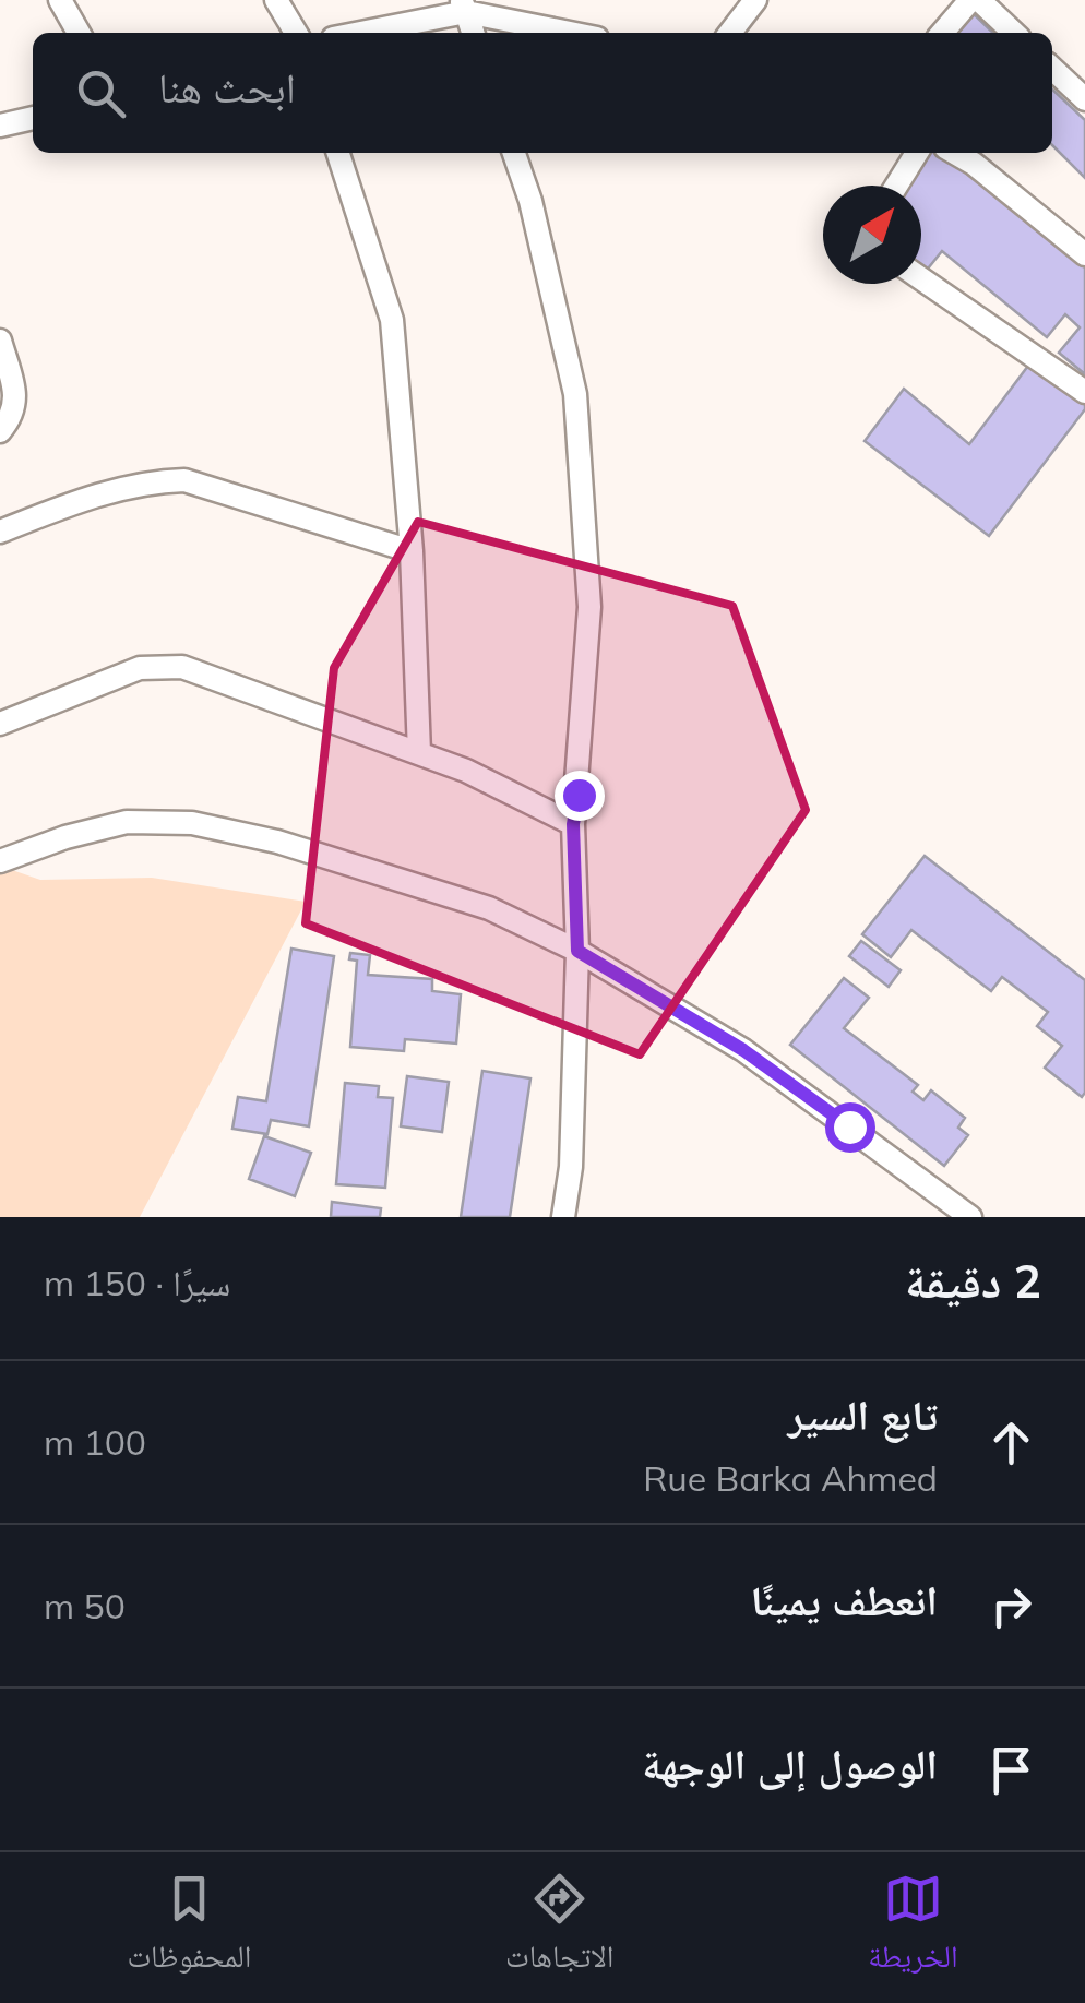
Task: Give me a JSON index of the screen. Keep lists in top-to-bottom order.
{
  "north": "top right",
  "page": {
    "search": "ابحث هنا",
    "heading": ["2 دقيقة", "سيرًا · 150 m"],
    "list": [
      ["تابع السير", "Rue Barka Ahmed", "100 m"],
      ["انعطف يمينًا", "50 m"],
      "الوصول إلى الوجهة"
    ],
    "nav": ["الخريطة", "الاتجاهات", "المحفوظات"]
  }
}
